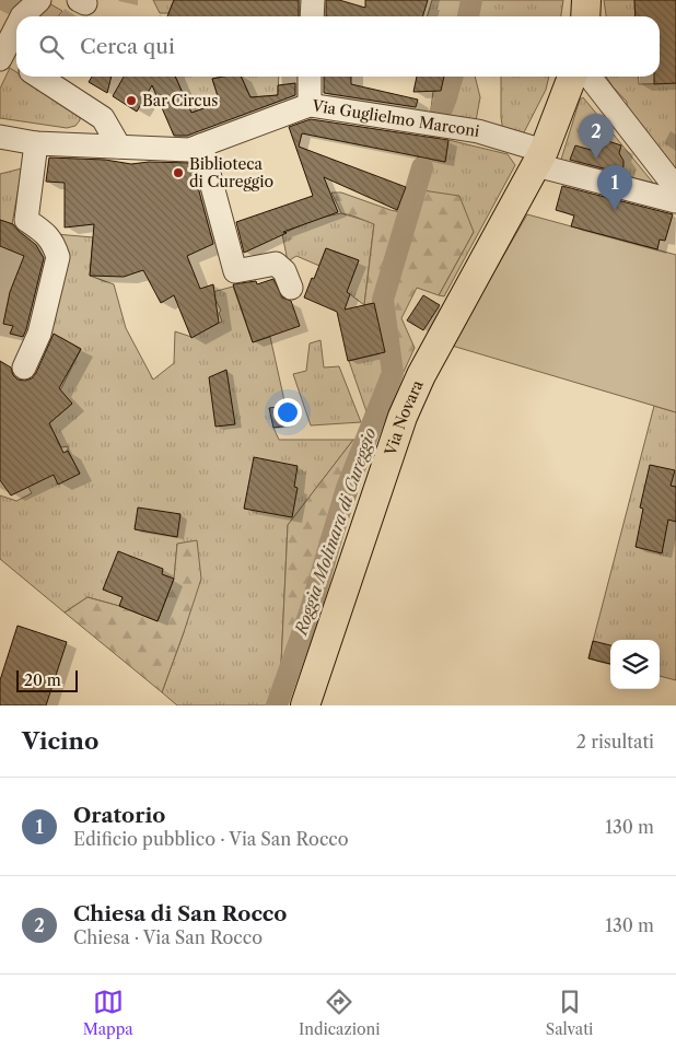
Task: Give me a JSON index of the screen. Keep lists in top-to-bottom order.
{
  "streets": {
    "main road": ["Via Novara"],
    "street": ["Via Guglielmo Marconi"]
  },
  "crossings": [
    ["Via Guglielmo Marconi", "Via Novara"]
  ],
  "water": ["Roggia Molinara di Cureggio"],
  "places": ["Bar Circus", "Biblioteca di Cureggio"],
  "scale_bar": "20 m",
  "page": {
    "search": "Cerca qui",
    "pins": ["2", "1"],
    "scale": "20 m",
    "heading": ["Vicino", "2 risultati"],
    "list": [
      {
        "mark": "1",
        "name": "Oratorio",
        "note": "Edificio pubblico · Via San Rocco",
        "value": "130 m"
      },
      {
        "mark": "2",
        "name": "Chiesa di San Rocco",
        "note": "Chiesa · Via San Rocco",
        "value": "130 m"
      }
    ],
    "nav": ["Mappa", "Indicazioni", "Salvati"]
  }
}
